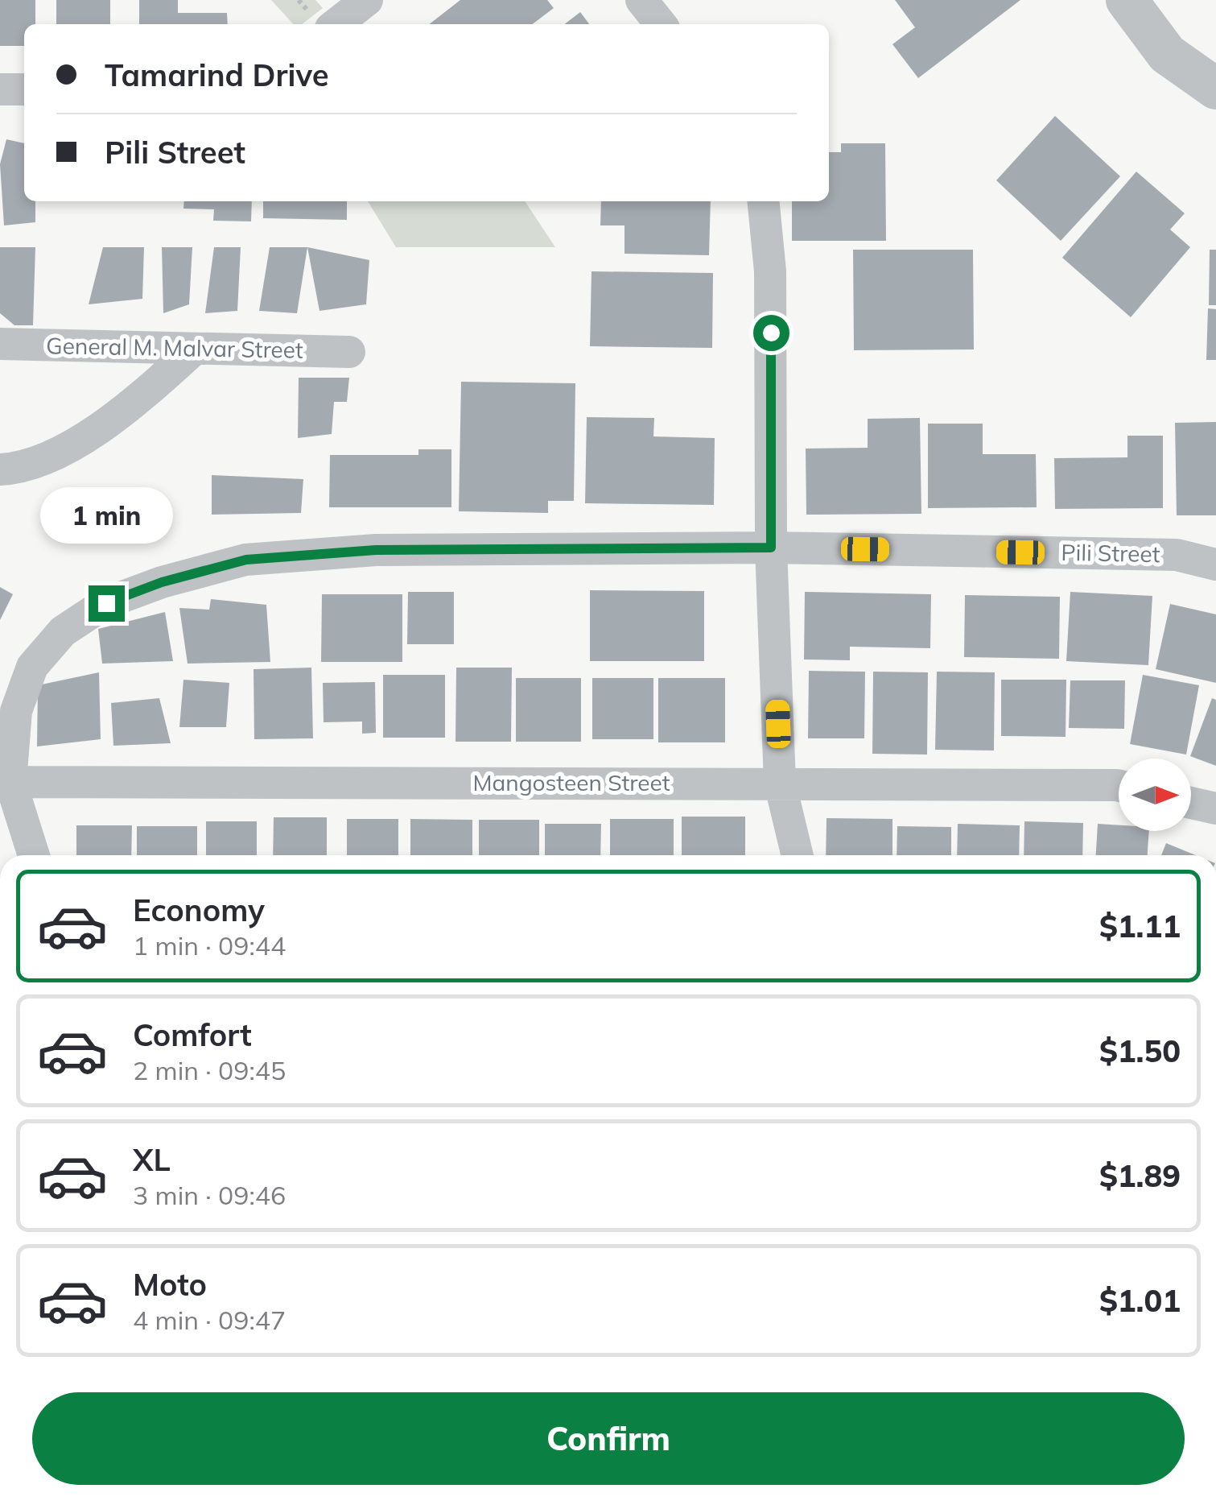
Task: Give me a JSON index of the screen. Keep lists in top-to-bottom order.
{
  "streets": {
    "street": ["General M. Malvar Street", "Pili Street", "Mangosteen Street"]
  },
  "crossings": [
    ["Pili Street", "Mangosteen Street"]
  ],
  "north": "right",
  "page": {
    "banner": ["Tamarind Drive", "Pili Street"],
    "bubble": "1 min",
    "list": [
      {
        "name": "Economy",
        "note": "1 min · 09:44",
        "value": "$1.11"
      },
      {
        "name": "Comfort",
        "note": "2 min · 09:45",
        "value": "$1.50"
      },
      {
        "name": "XL",
        "note": "3 min · 09:46",
        "value": "$1.89"
      },
      {
        "name": "Moto",
        "note": "4 min · 09:47",
        "value": "$1.01"
      }
    ],
    "buttons": "Confirm"
  }
}
